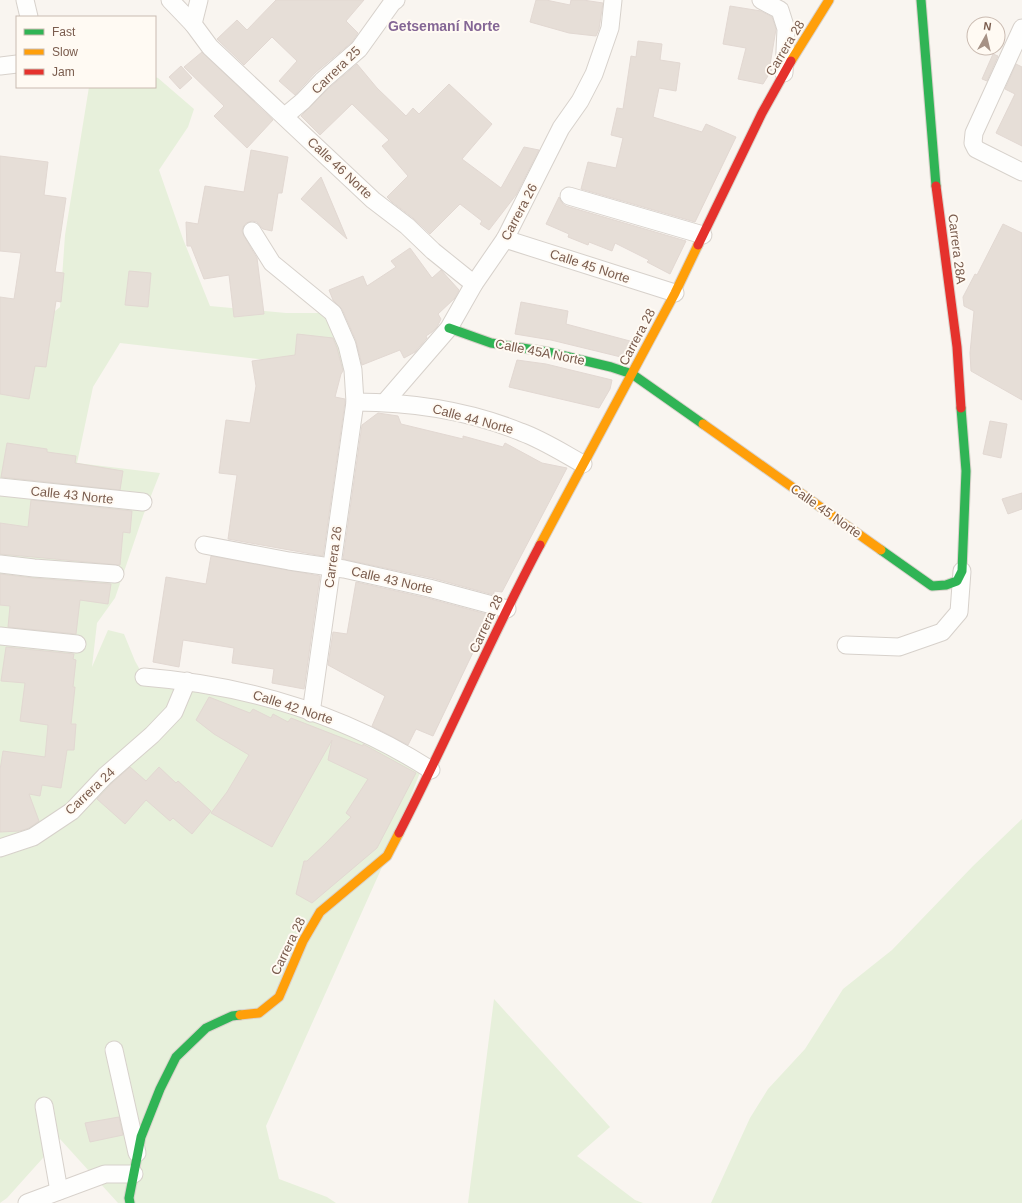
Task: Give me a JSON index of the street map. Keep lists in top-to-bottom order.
{
  "streets": {
    "street": [
      "Carrera 28",
      "Carrera 25",
      "Calle 46 Norte",
      "Carrera 26",
      "Carrera 28A",
      "Calle 45 Norte",
      "Calle 45A Norte",
      "Calle 44 Norte",
      "Calle 43 Norte",
      "Calle 42 Norte",
      "Carrera 24"
    ]
  },
  "crossings": [
    ["Carrera 28", "Calle 45 Norte"],
    ["Carrera 28", "Calle 45A Norte"],
    ["Carrera 28", "Calle 44 Norte"],
    ["Carrera 28", "Calle 43 Norte"],
    ["Carrera 28", "Calle 42 Norte"],
    ["Carrera 25", "Calle 46 Norte"],
    ["Calle 46 Norte", "Carrera 26"],
    ["Carrera 26", "Calle 45 Norte"],
    ["Carrera 26", "Calle 45A Norte"],
    ["Carrera 26", "Calle 44 Norte"],
    ["Carrera 26", "Calle 43 Norte"],
    ["Carrera 26", "Calle 42 Norte"],
    ["Carrera 28A", "Calle 45 Norte"],
    ["Calle 45 Norte", "Calle 45A Norte"],
    ["Calle 42 Norte", "Carrera 24"]
  ],
  "districts": ["Getsemaní Norte"],
  "legend": ["Fast", "Slow", "Jam"],
  "north": "top"
}
